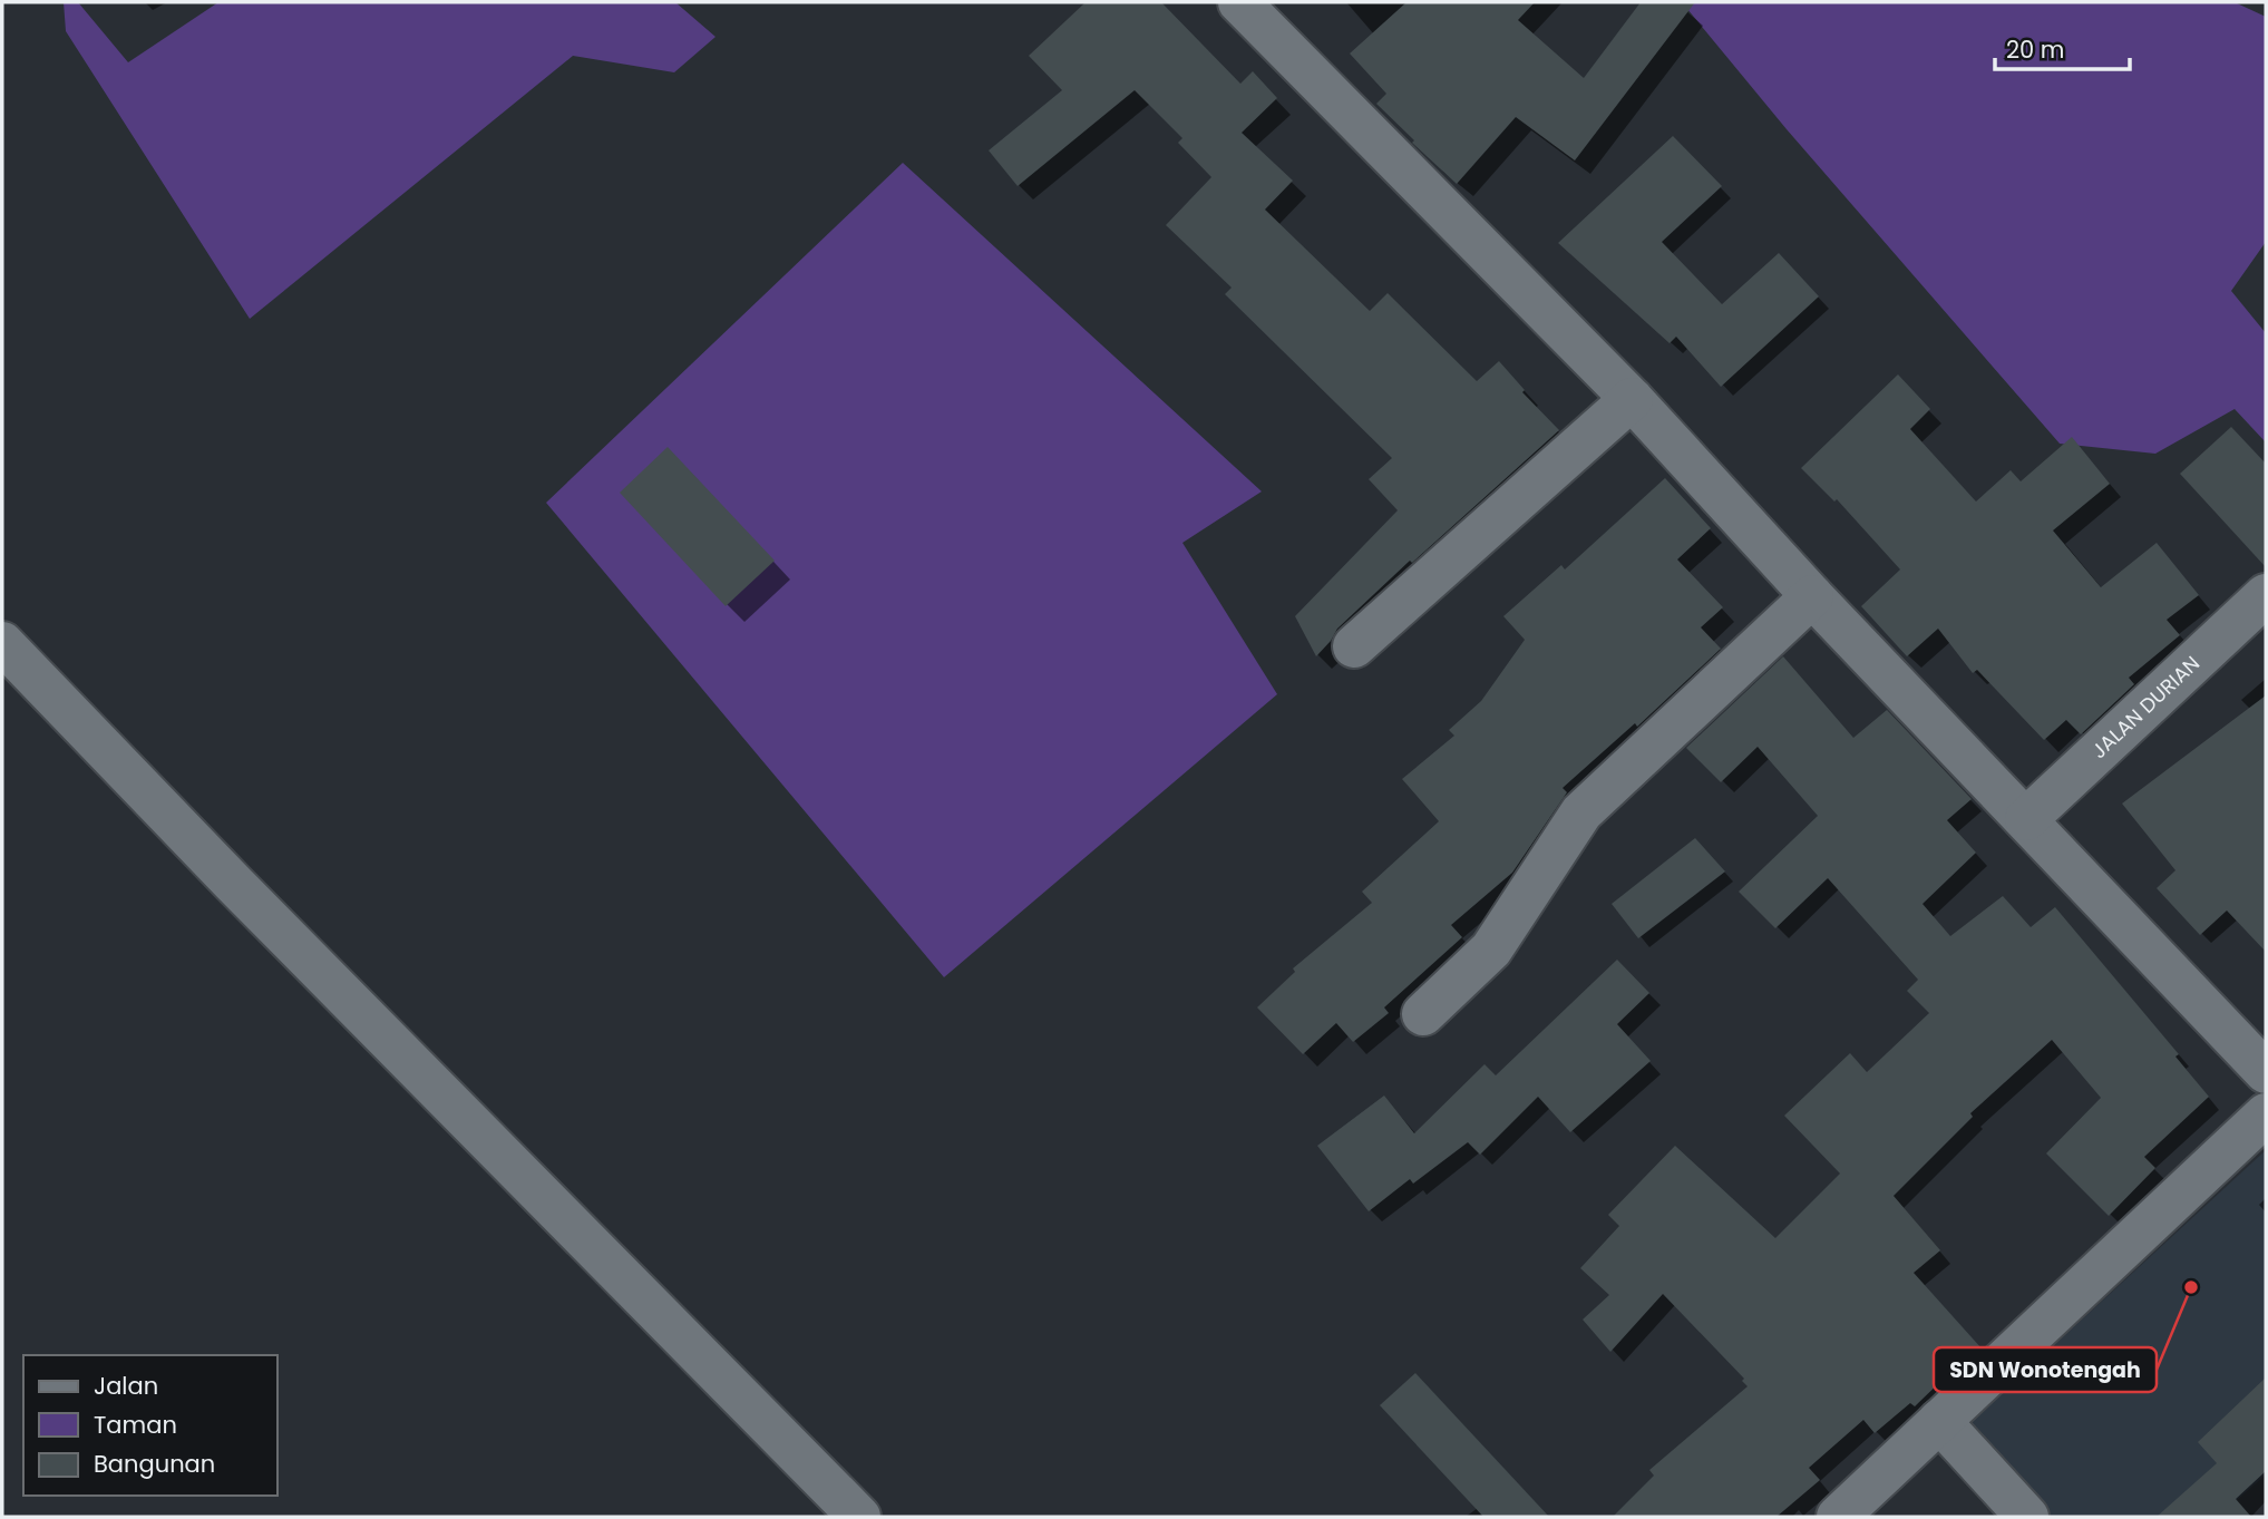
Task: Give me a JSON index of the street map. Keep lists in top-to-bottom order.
{
  "streets": {
    "street": ["JALAN DURIAN"]
  },
  "places": ["SDN Wonotengah"],
  "legend": ["Jalan", "Taman", "Bangunan"],
  "scale_bar": "20 m"
}
